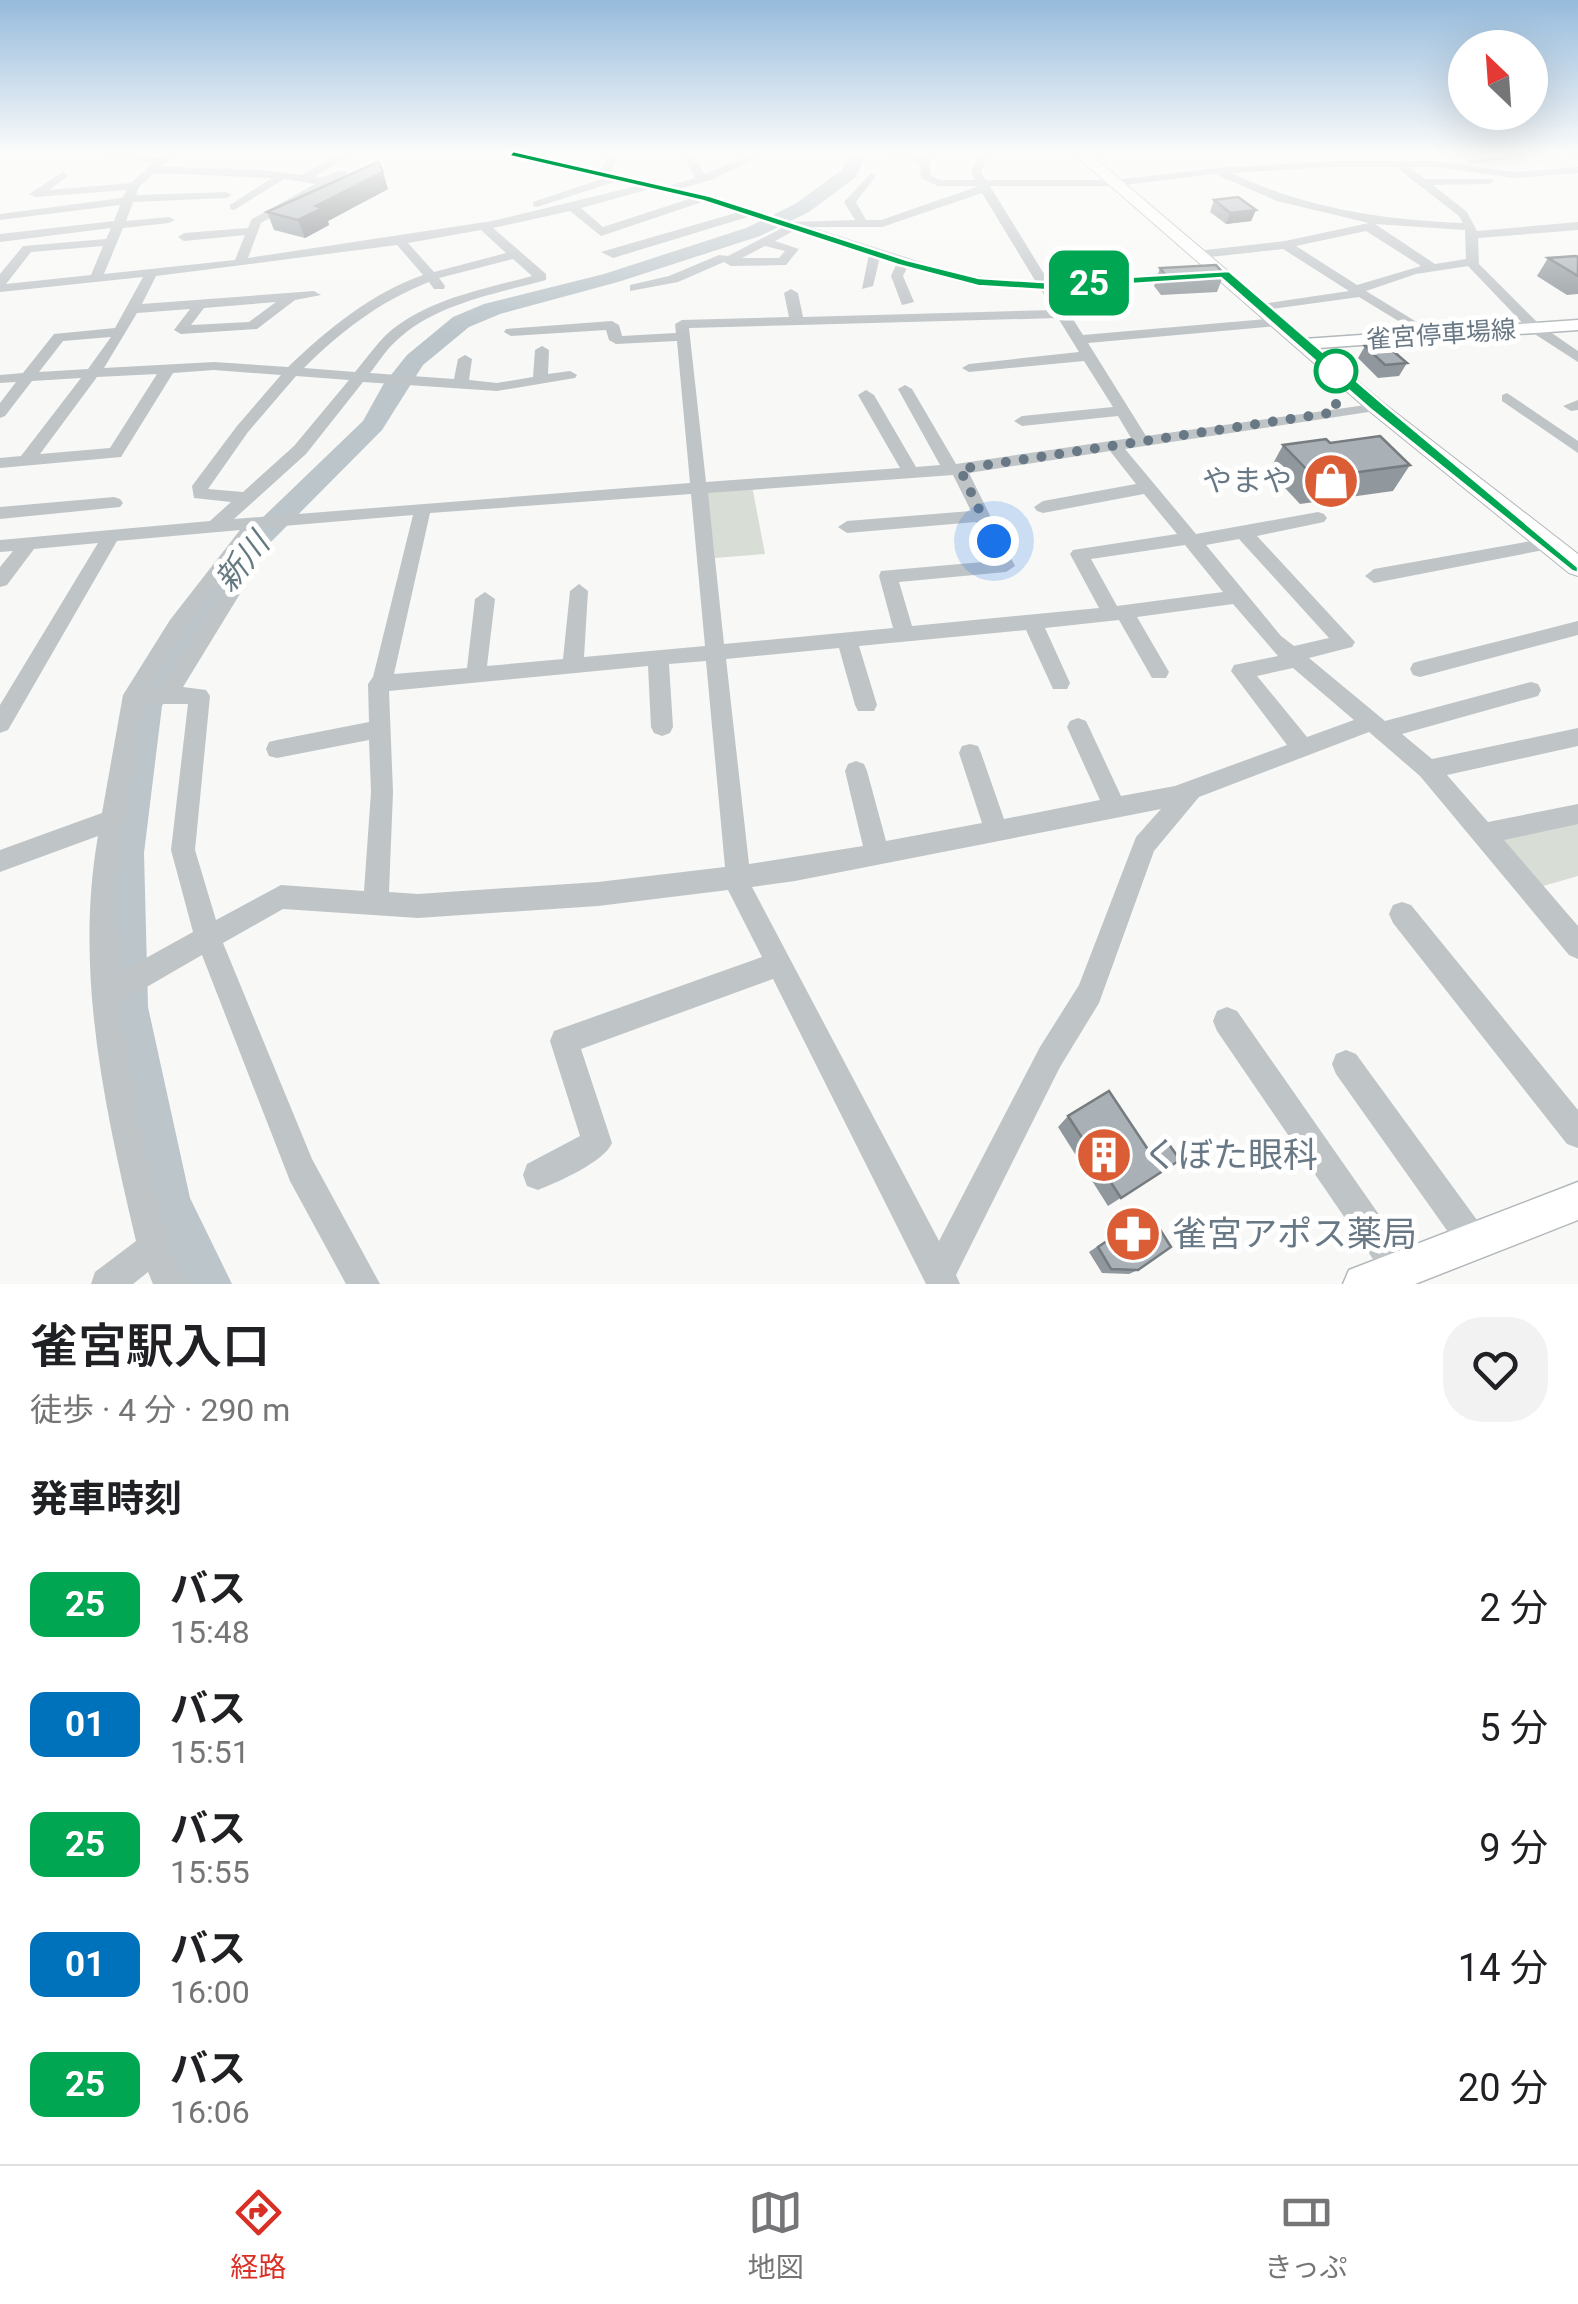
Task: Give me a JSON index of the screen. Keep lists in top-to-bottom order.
{
  "streets": {
    "main road": ["雀宮停車場線"]
  },
  "water": ["新川"],
  "places": {
    "shop": ["やまや"],
    "building": ["くぼた眼科"],
    "pharmacy": ["雀宮アポス薬局"]
  },
  "lines": ["bus line 25"],
  "north": "top left",
  "page": {
    "on_map": "25",
    "heading": [
      ["雀宮駅入口", "徒歩 · 4 分 · 290 m"],
      "発車時刻"
    ],
    "list": [
      {
        "mark": "25",
        "name": "バス",
        "note": "15:48",
        "value": "2 分"
      },
      {
        "mark": "01",
        "name": "バス",
        "note": "15:51",
        "value": "5 分"
      },
      {
        "mark": "25",
        "name": "バス",
        "note": "15:55",
        "value": "9 分"
      },
      {
        "mark": "01",
        "name": "バス",
        "note": "16:00",
        "value": "14 分"
      },
      {
        "mark": "25",
        "name": "バス",
        "note": "16:06",
        "value": "20 分"
      }
    ],
    "tabs": ["経路", "地図", "きっぷ"]
  }
}
